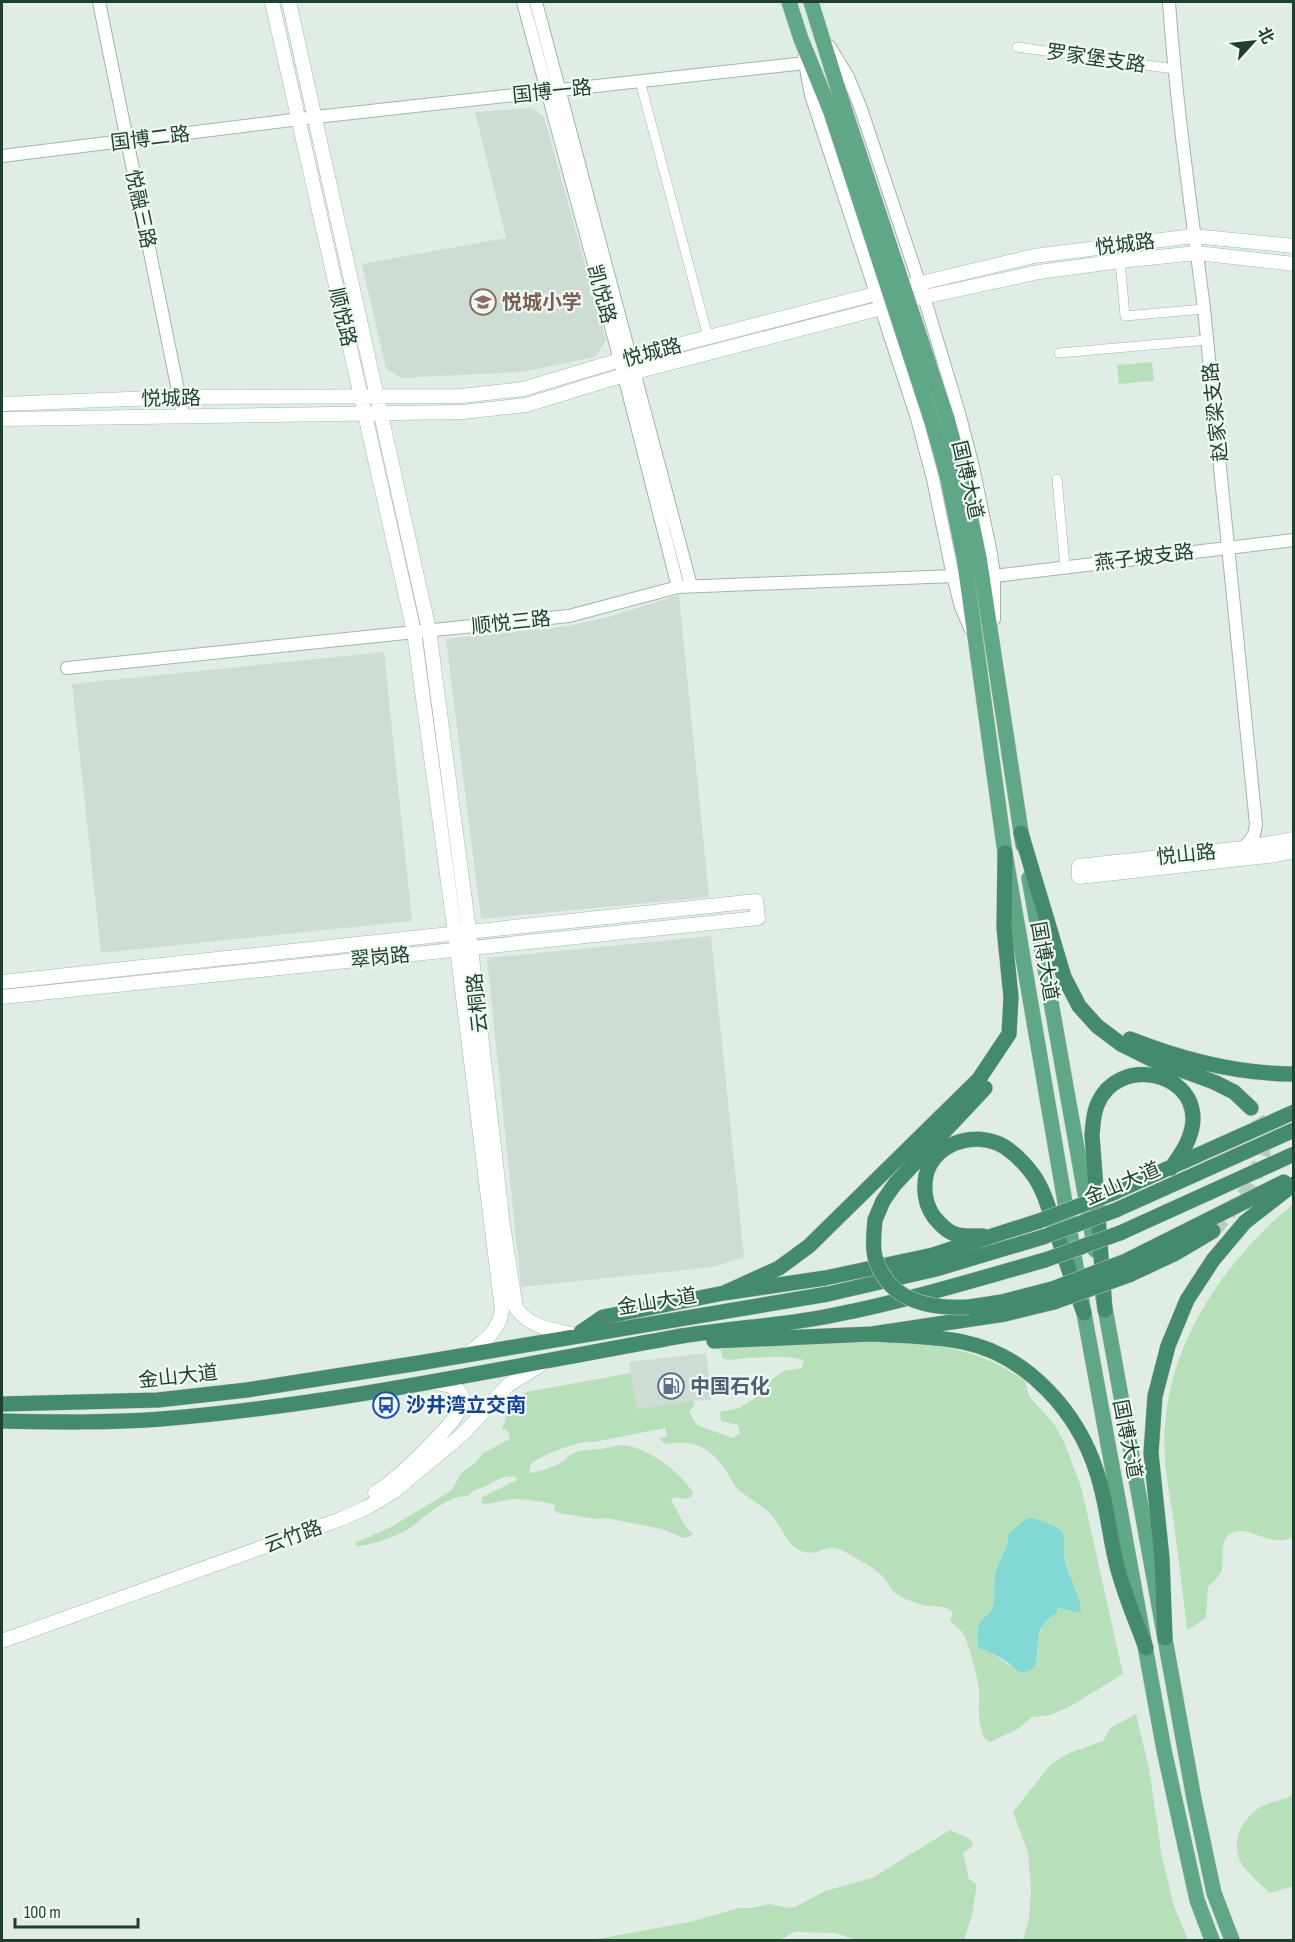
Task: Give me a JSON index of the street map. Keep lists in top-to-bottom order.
{
  "streets": {
    "highway": ["金山大道"],
    "main road": [
      "悦城路",
      "顺悦路",
      "国博大道",
      "悦山路",
      "翠岗路",
      "云桐路",
      "云竹路"
    ],
    "street": [
      "罗家堡支路",
      "国博一路",
      "国博二路",
      "悦融三路",
      "凯悦路",
      "赵家梁支路",
      "燕子坡支路",
      "顺悦三路"
    ]
  },
  "crossings": [
    ["罗家堡支路", "赵家梁支路"],
    ["国博一路", "国博二路"],
    ["国博一路", "凯悦路"],
    ["国博一路", "顺悦路"],
    ["国博二路", "悦融三路"],
    ["国博二路", "顺悦路"],
    ["悦融三路", "悦城路"],
    ["悦城路", "凯悦路"],
    ["悦城路", "顺悦路"],
    ["悦城路", "赵家梁支路"],
    ["凯悦路", "顺悦三路"],
    ["顺悦路", "顺悦三路"],
    ["顺悦路", "云桐路"],
    ["赵家梁支路", "燕子坡支路"],
    ["顺悦三路", "云桐路"],
    ["翠岗路", "云桐路"],
    ["云桐路", "金山大道"],
    ["金山大道", "云竹路"]
  ],
  "places": {
    "school or university": ["悦城小学"],
    "fuel station": ["中国石化"],
    "bus stop": ["沙井湾立交南"]
  },
  "scale_bar": "100 m",
  "north": "top right"
}
